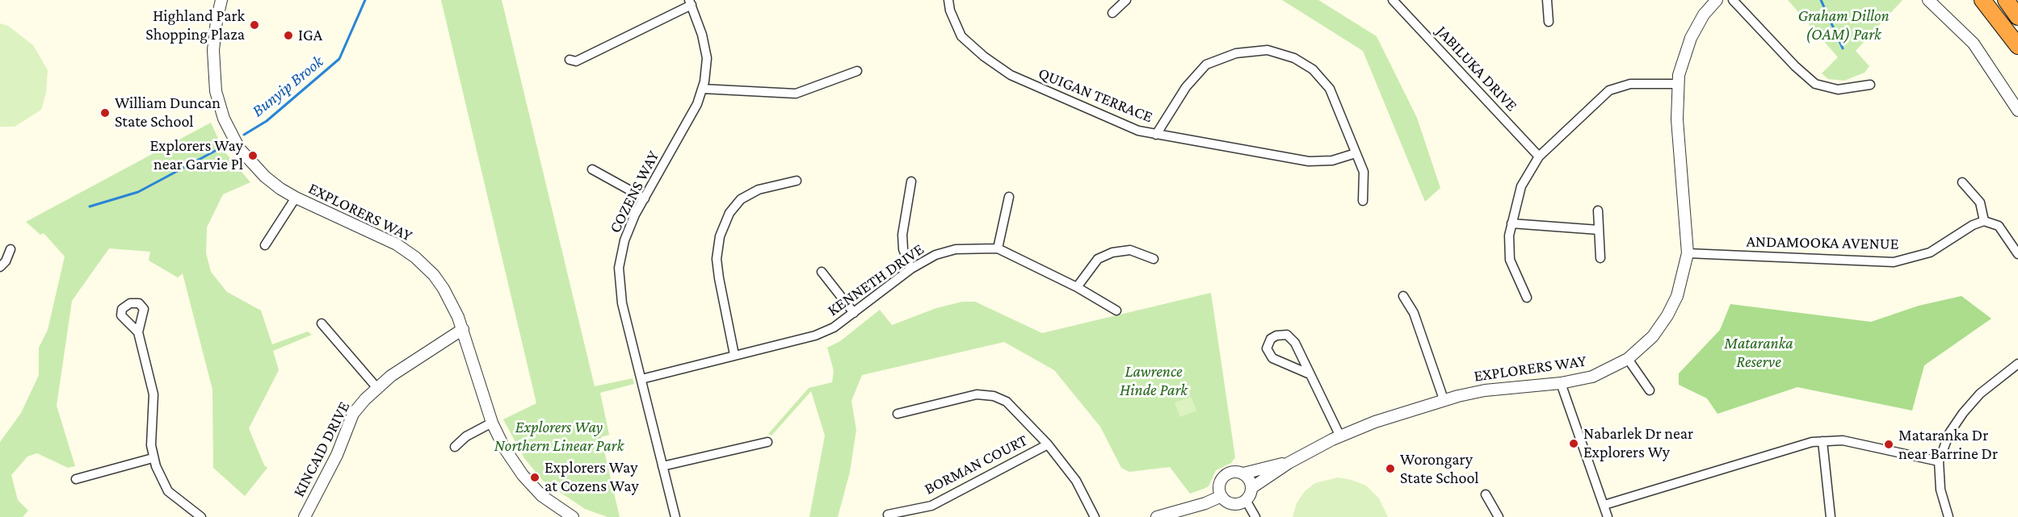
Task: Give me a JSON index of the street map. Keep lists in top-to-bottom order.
{
  "streets": {
    "street": [
      "JABILUKA DRIVE",
      "QUIGAN TERRACE",
      "COZENS WAY",
      "EXPLORERS WAY",
      "ANDAMOOKA AVENUE",
      "KENNETH DRIVE",
      "KINCAID DRIVE",
      "BORMAN COURT"
    ]
  },
  "crossings": [
    ["COZENS WAY", "KENNETH DRIVE"],
    ["EXPLORERS WAY", "ANDAMOOKA AVENUE"],
    ["EXPLORERS WAY", "KINCAID DRIVE"]
  ],
  "water": ["Bunyip Brook"],
  "parks": [
    "Graham Dillon (OAM) Park",
    "Mataranka Reserve",
    "Lawrence Hinde Park",
    "Explorers Way Northern Linear Park"
  ],
  "places": [
    "Highland Park Shopping Plaza",
    "IGA",
    "William Duncan State School",
    "Explorers Way near Garvie Pl",
    "Nabarlek Dr near Explorers Wy",
    "Mataranka Dr near Barrine Dr",
    "Worongary State School",
    "Explorers Way at Cozens Way"
  ]
}
